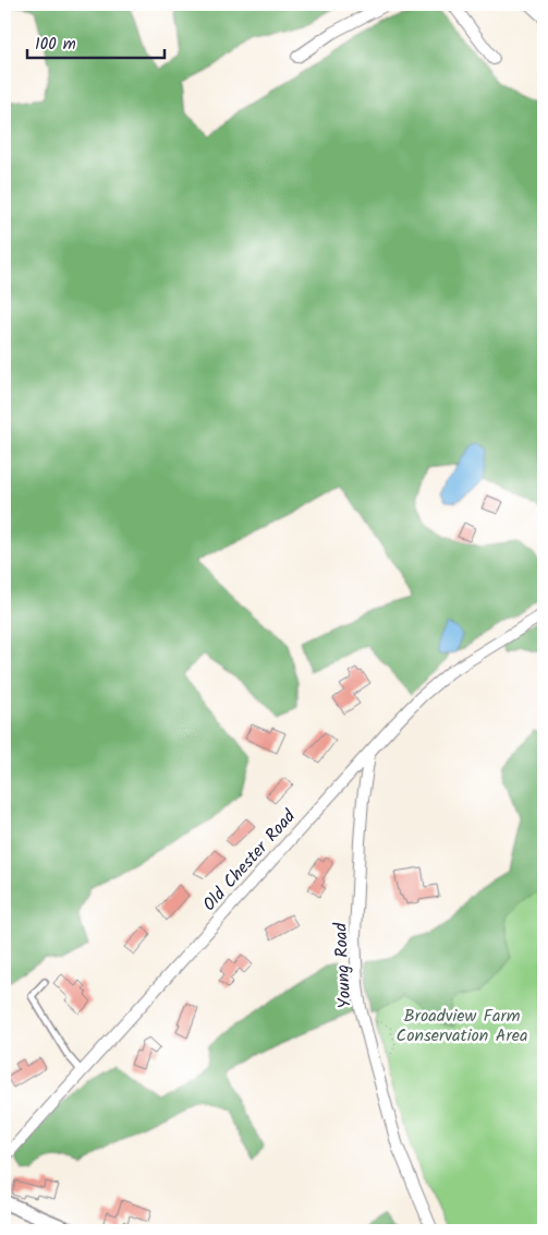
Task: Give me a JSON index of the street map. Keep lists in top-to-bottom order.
{
  "streets": {
    "street": ["Old Chester Road", "Young Road"]
  },
  "crossings": [
    ["Old Chester Road", "Young Road"]
  ],
  "parks": ["Broadview Farm Conservation Area"],
  "scale_bar": "100 m"
}
